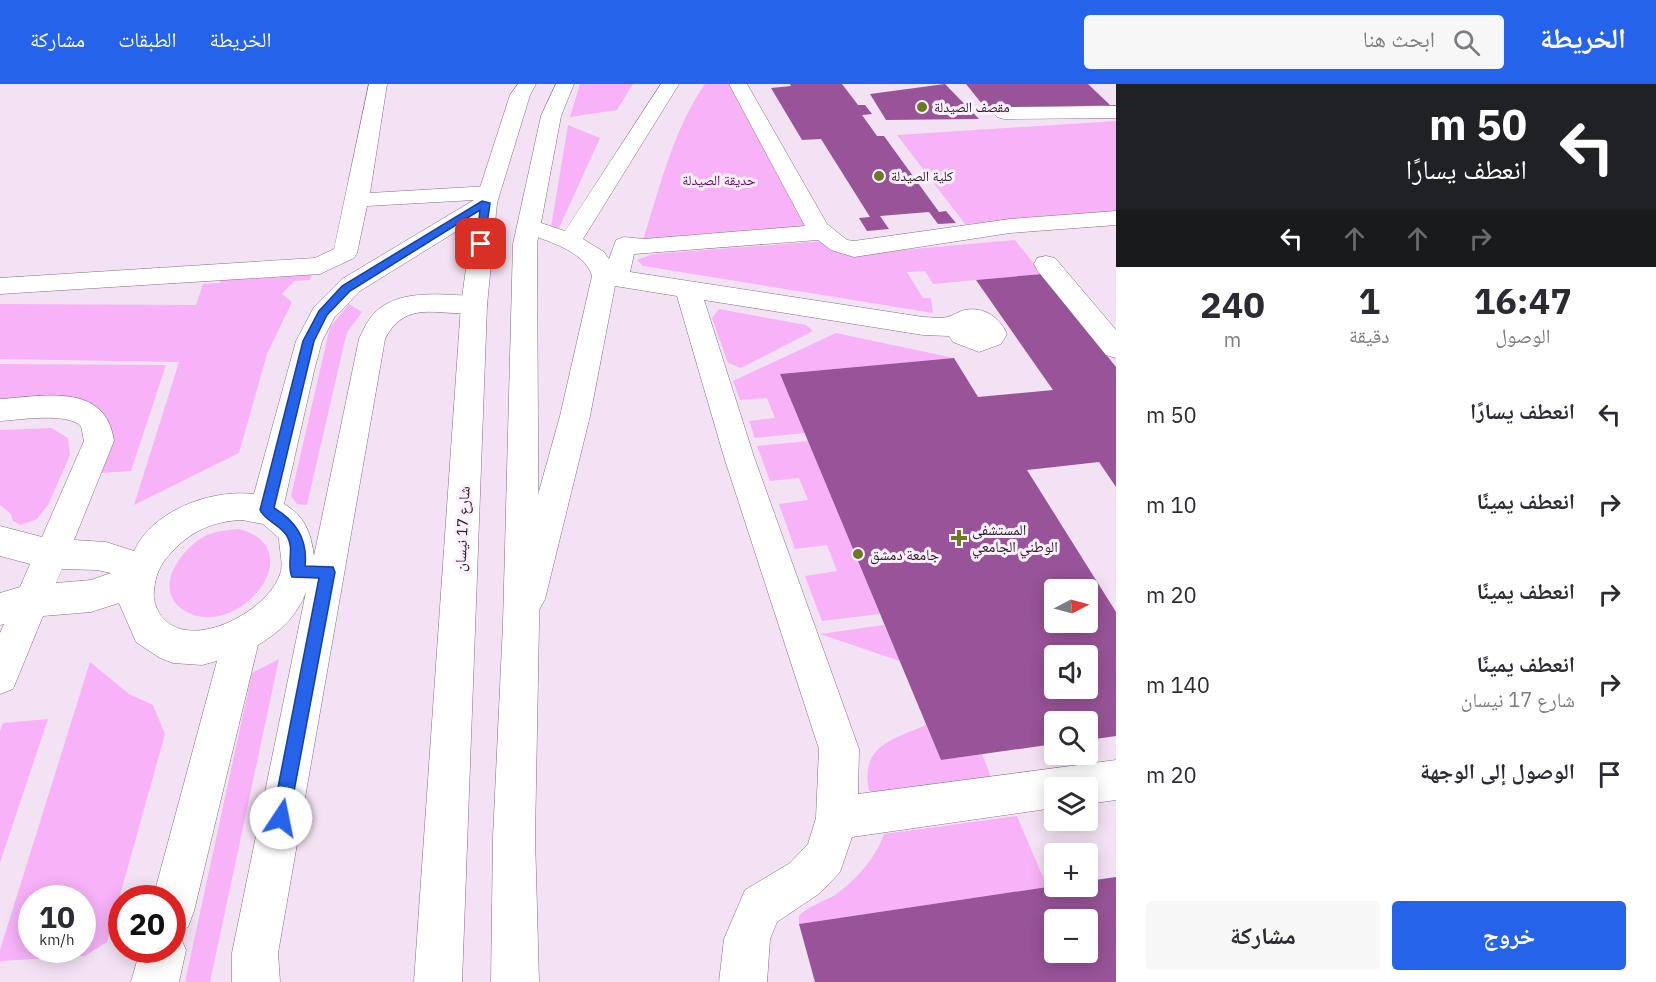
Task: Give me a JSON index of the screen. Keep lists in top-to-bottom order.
{
  "streets": {
    "main road": ["شارع 17 نيسان"]
  },
  "parks": ["حديقة الصيدلة"],
  "places": {
    "other": ["مقصف الصيدلة", "كلية الصيدلة", "جامعة دمشق"],
    "health": ["المستشفى الوطني الجامعي"]
  },
  "north": "right",
  "page": {
    "header": "الخريطة",
    "search": "ابحث هنا",
    "nav": ["الخريطة", "الطبقات", "مشاركة"],
    "turn": ["50 m", "انعطف يسارًا"],
    "eta": [
      "16:47",
      "الوصول",
      "1",
      "دقيقة",
      "240",
      "m"
    ],
    "list": [
      {
        "name": "انعطف يسارًا",
        "value": "50 m"
      },
      {
        "name": "انعطف يمينًا",
        "value": "10 m"
      },
      {
        "name": "انعطف يمينًا",
        "value": "20 m"
      },
      {
        "name": "انعطف يمينًا",
        "note": "شارع 17 نيسان",
        "value": "140 m"
      },
      {
        "name": "الوصول إلى الوجهة",
        "value": "20 m"
      }
    ],
    "map_buttons": ["+", "−"],
    "speed": "10 km/h",
    "limit": "20",
    "buttons": ["خروج", "مشاركة"]
  }
}
